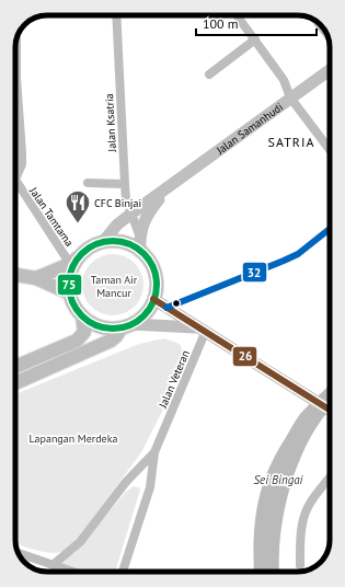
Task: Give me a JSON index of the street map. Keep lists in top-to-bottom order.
{
  "streets": {
    "street": [
      "Jalan Ksatria",
      "Jalan Samanhudi",
      "Jalan Tamtama",
      "Jalan Veteran"
    ]
  },
  "crossings": [
    ["Jalan Ksatria", "Jalan Samanhudi"]
  ],
  "districts": ["SATRIA"],
  "water": ["Sei Bingai"],
  "parks": ["Taman Air Mancur", "Lapangan Merdeka"],
  "places": {
    "restaurant": ["CFC Binjai"]
  },
  "lines": ["transit line 32", "transit line 75", "transit line 26"],
  "scale_bar": "100 m"
}
